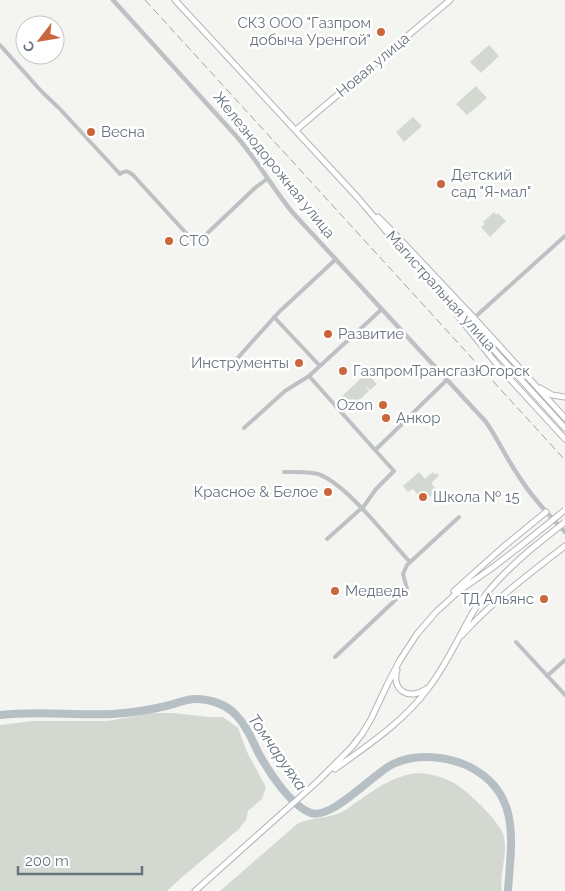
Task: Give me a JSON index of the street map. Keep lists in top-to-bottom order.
{
  "streets": {
    "main road": ["Новая улица", "Магистральная улица"],
    "street": ["Железнодорожная улица"]
  },
  "crossings": [
    ["Новая улица", "Магистральная улица"]
  ],
  "water": ["Томчаруяха"],
  "places": [
    "СКЗ ООО \"Газпром добыча Уренгой\"",
    "Весна",
    "Детский сад \"Я-мал\"",
    "СТО",
    "Развитие",
    "Инструменты",
    "ГазпромТрансгазЮгорск",
    "Ozon",
    "Анкор",
    "Красное & Белое",
    "Школа № 15",
    "Медведь",
    "ТД Альянс"
  ],
  "scale_bar": "200 m",
  "north": "bottom left"
}
